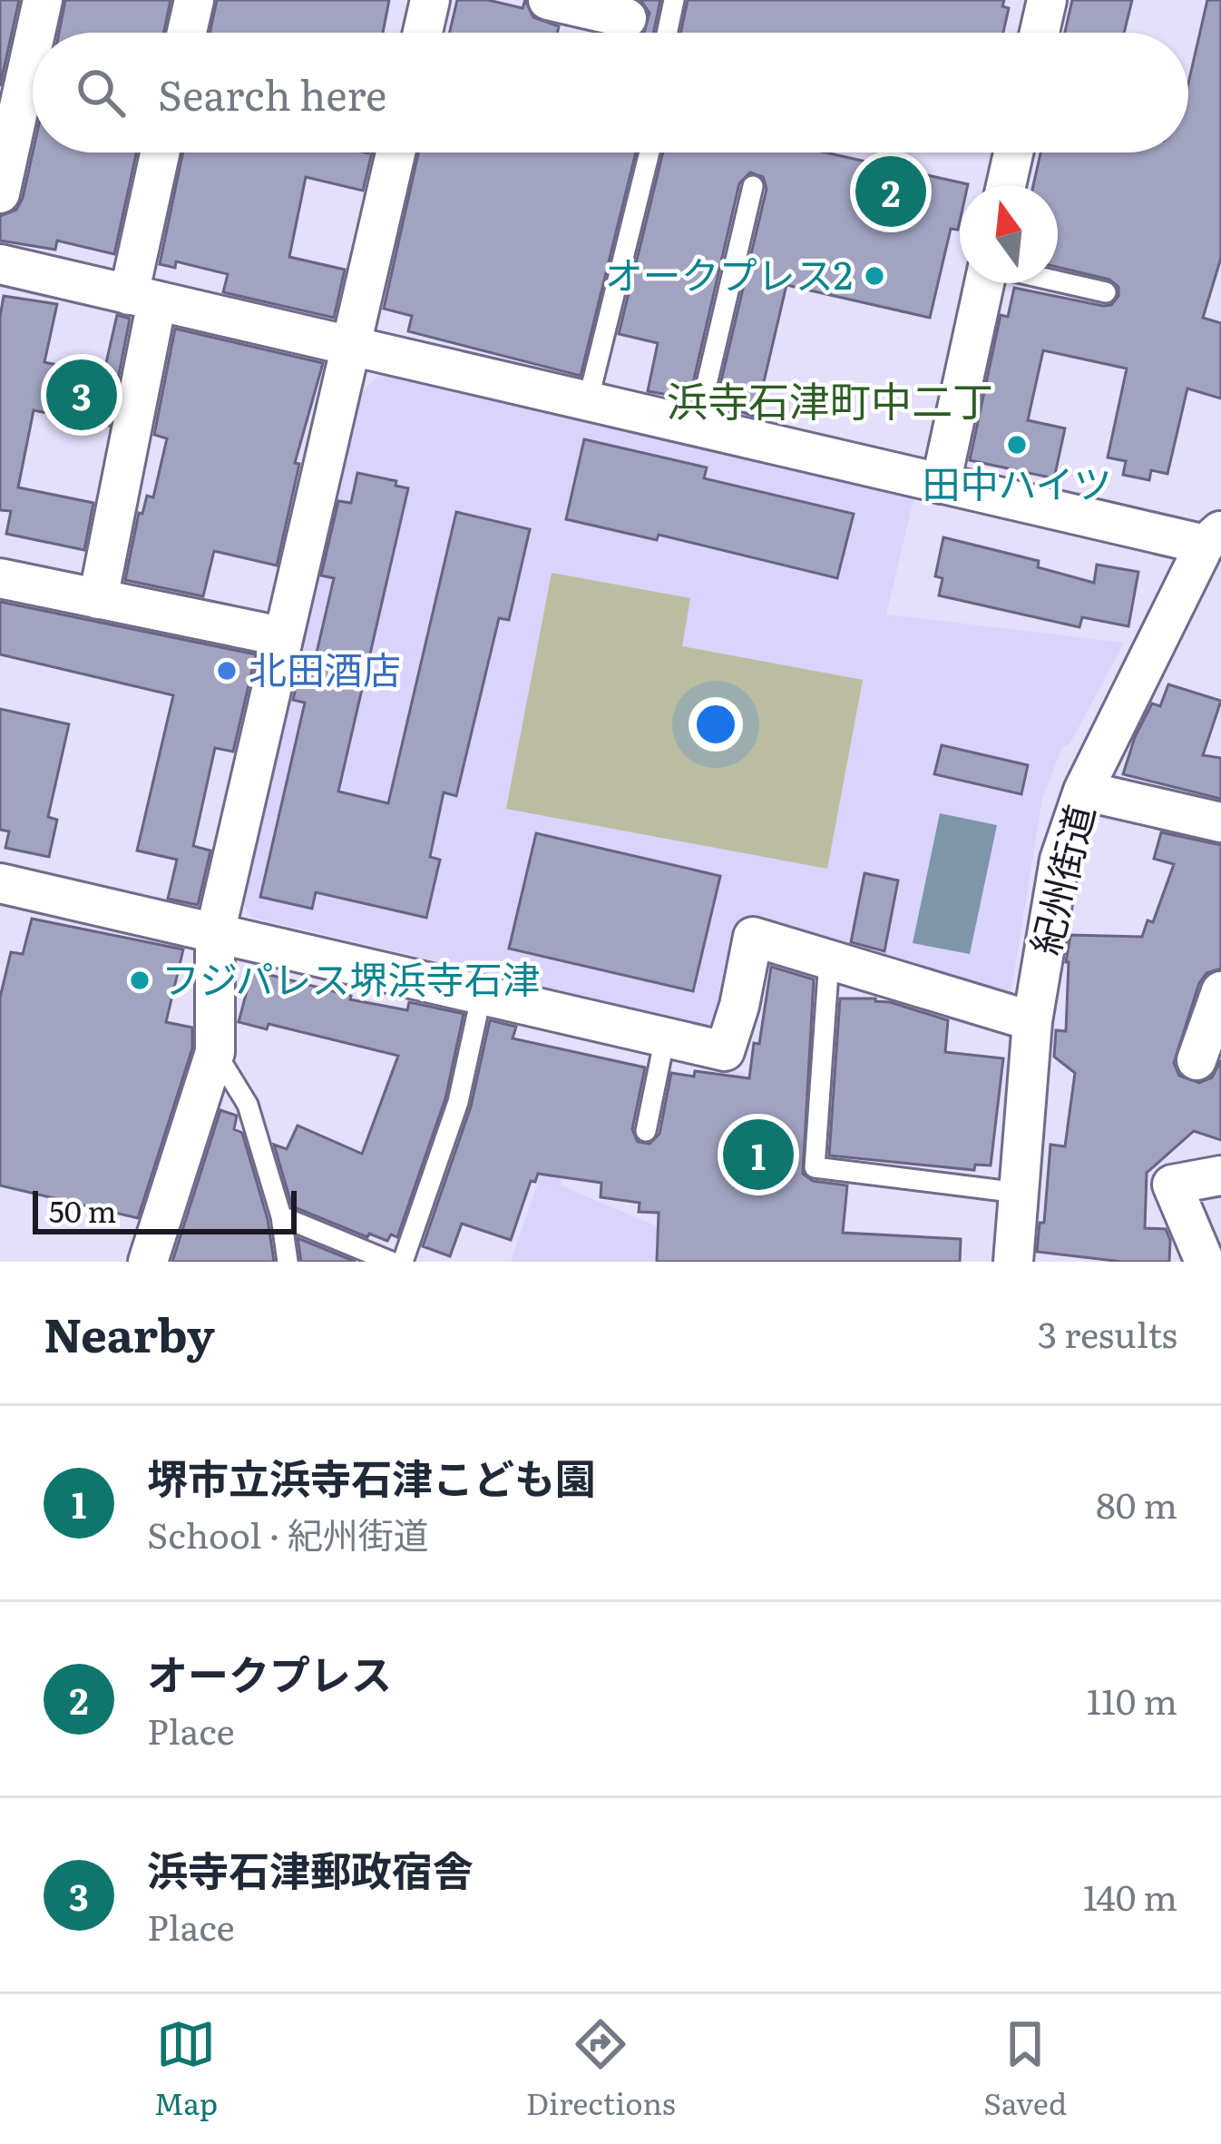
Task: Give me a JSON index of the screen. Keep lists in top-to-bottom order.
{
  "streets": {
    "street": ["紀州街道"]
  },
  "districts": ["浜寺石津町中二丁"],
  "places": [
    "オークプレス2",
    "田中ハイツ",
    "北田酒店",
    "フジパレス堺浜寺石津"
  ],
  "scale_bar": "50 m",
  "north": "top",
  "page": {
    "search": "Search here",
    "pins": ["2", "3", "1"],
    "scale": "50 m",
    "heading": ["Nearby", "3 results"],
    "list": [
      {
        "mark": "1",
        "name": "堺市立浜寺石津こども園",
        "note": "School · 紀州街道",
        "value": "80 m"
      },
      {
        "mark": "2",
        "name": "オークプレス",
        "note": "Place",
        "value": "110 m"
      },
      {
        "mark": "3",
        "name": "浜寺石津郵政宿舎",
        "note": "Place",
        "value": "140 m"
      }
    ],
    "nav": ["Map", "Directions", "Saved"]
  }
}
